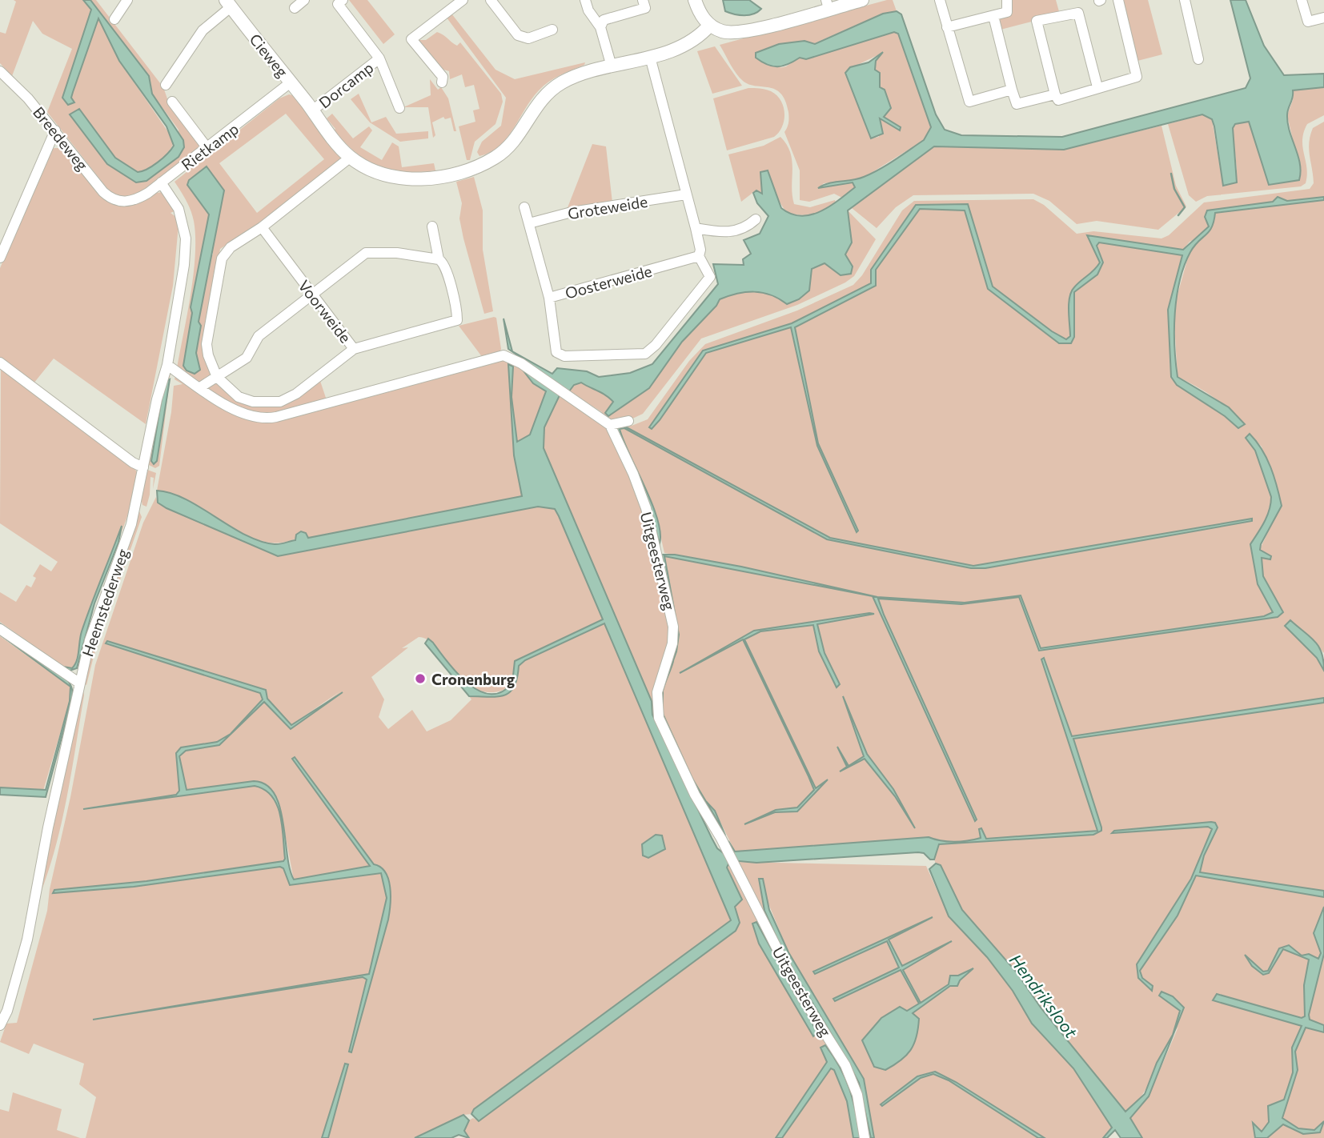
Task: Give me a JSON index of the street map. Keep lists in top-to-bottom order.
{
  "streets": {
    "street": [
      "Cieweg",
      "Dorcamp",
      "Breedeweg",
      "Rietkamp",
      "Groteweide",
      "Oosterweide",
      "Voorweide",
      "Uitgeesterweg",
      "Heemstederweg"
    ]
  },
  "crossings": [
    ["Cieweg", "Dorcamp"],
    ["Cieweg", "Rietkamp"],
    ["Breedeweg", "Rietkamp"],
    ["Rietkamp", "Heemstederweg"],
    ["Groteweide", "Oosterweide"]
  ],
  "water": ["Hendriksloot"],
  "places": ["Cronenburg"]
}
